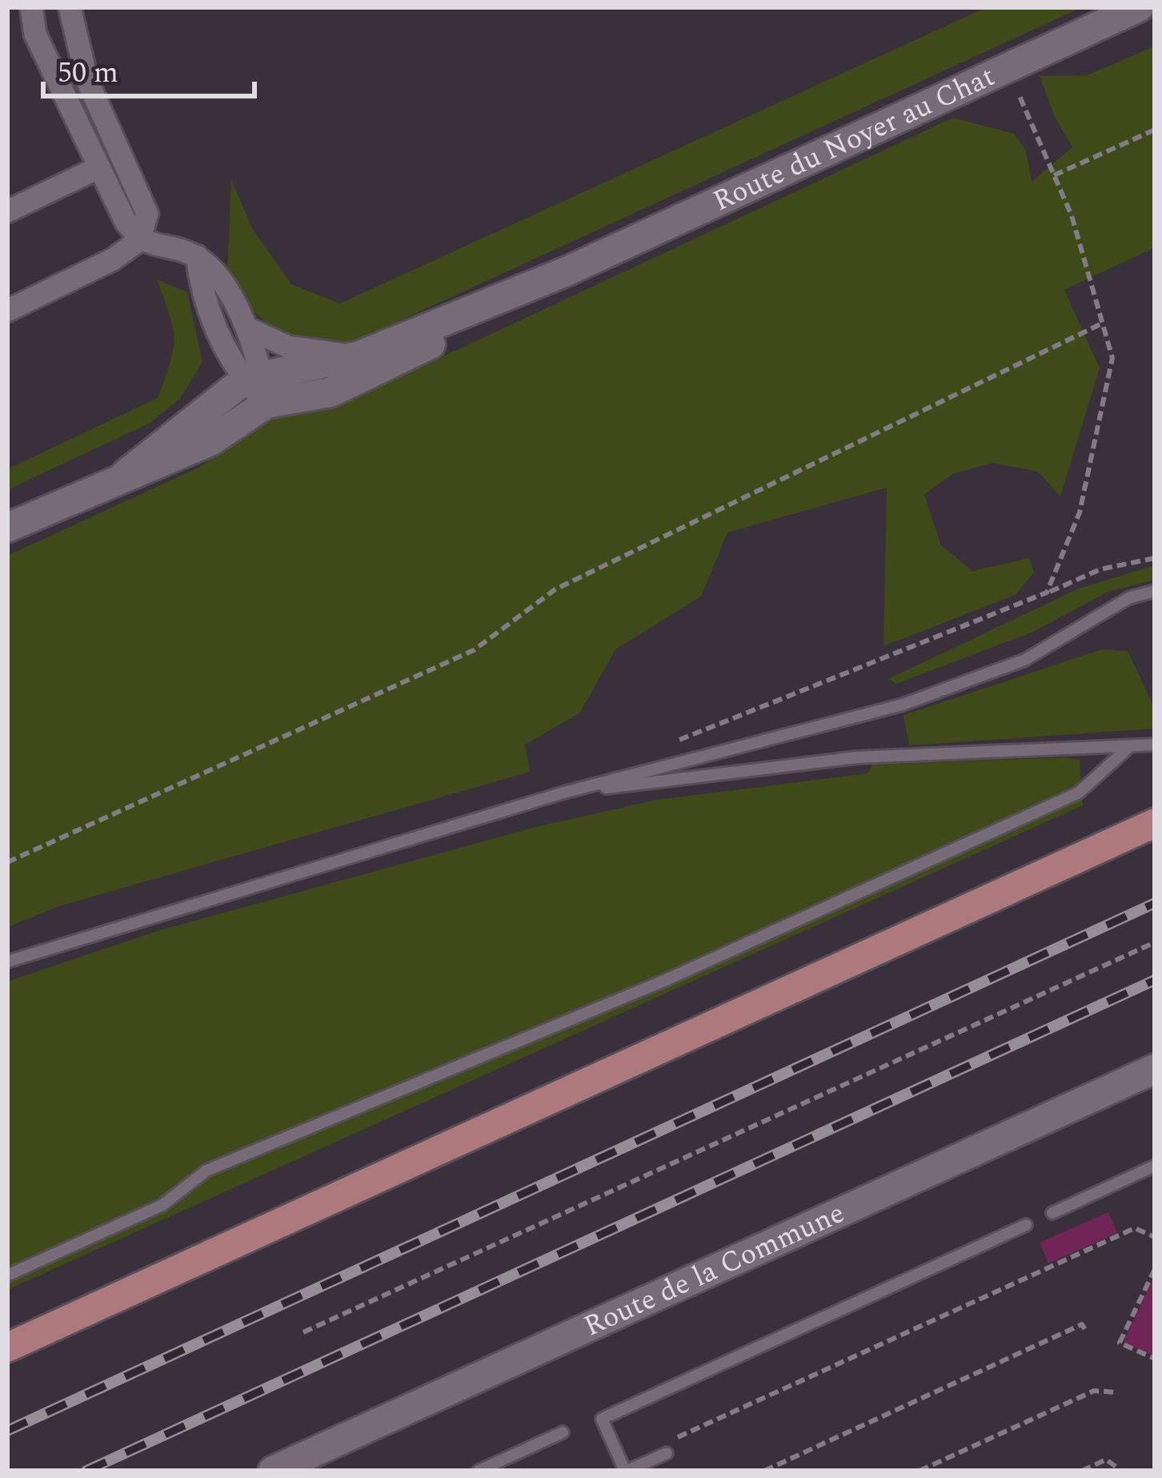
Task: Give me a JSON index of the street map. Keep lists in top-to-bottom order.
{
  "streets": {
    "street": ["Route du Noyer au Chat", "Route de la Commune"]
  },
  "scale_bar": "50 m"
}
